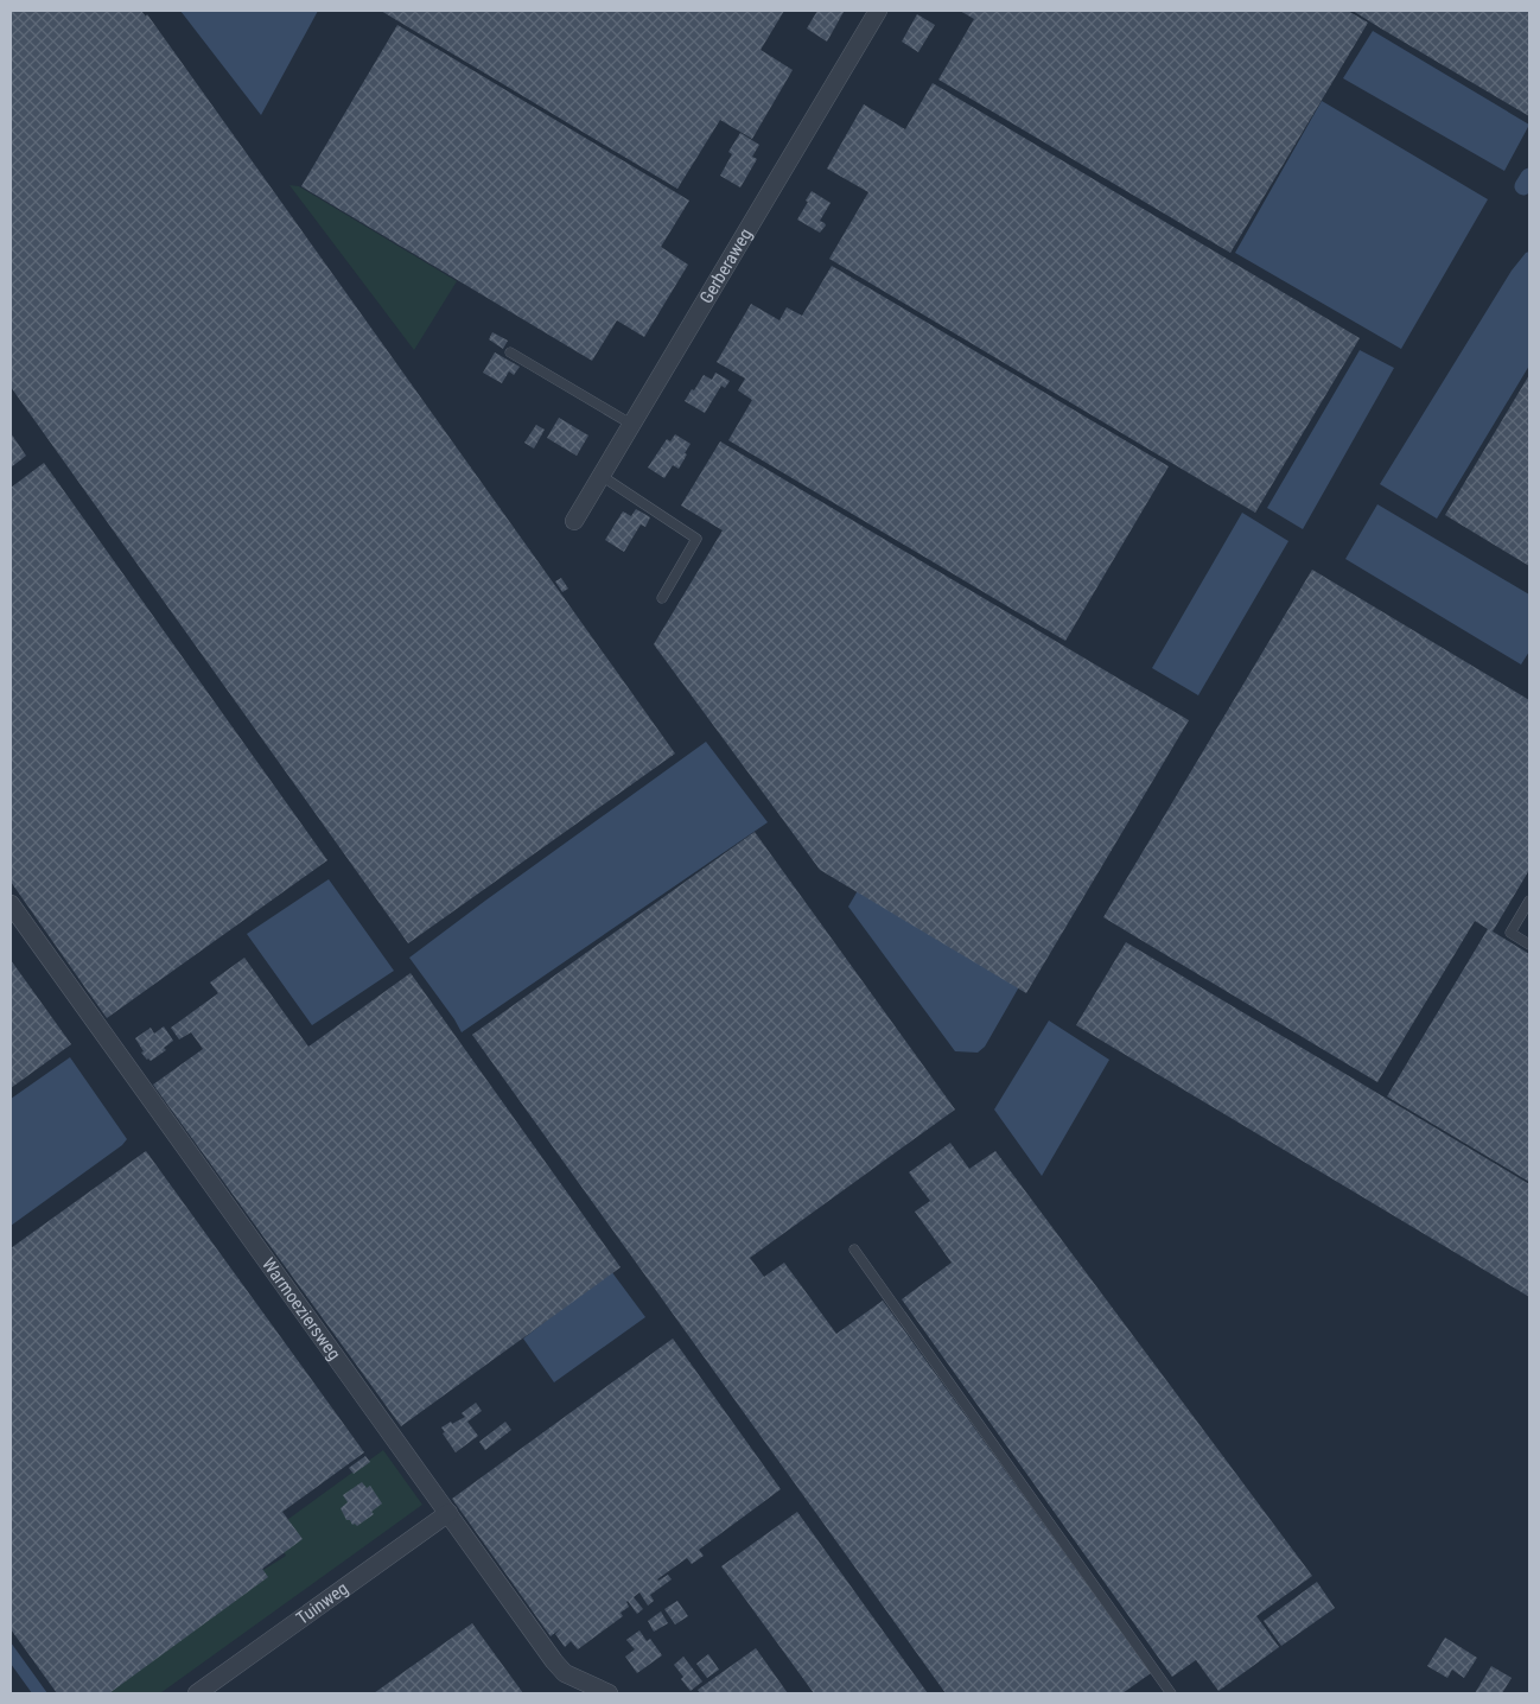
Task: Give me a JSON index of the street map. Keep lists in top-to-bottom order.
{
  "streets": {
    "street": ["Gerberaweg", "Warmoeziersweg", "Tuinweg"]
  },
  "crossings": [
    ["Warmoeziersweg", "Tuinweg"]
  ]
}
